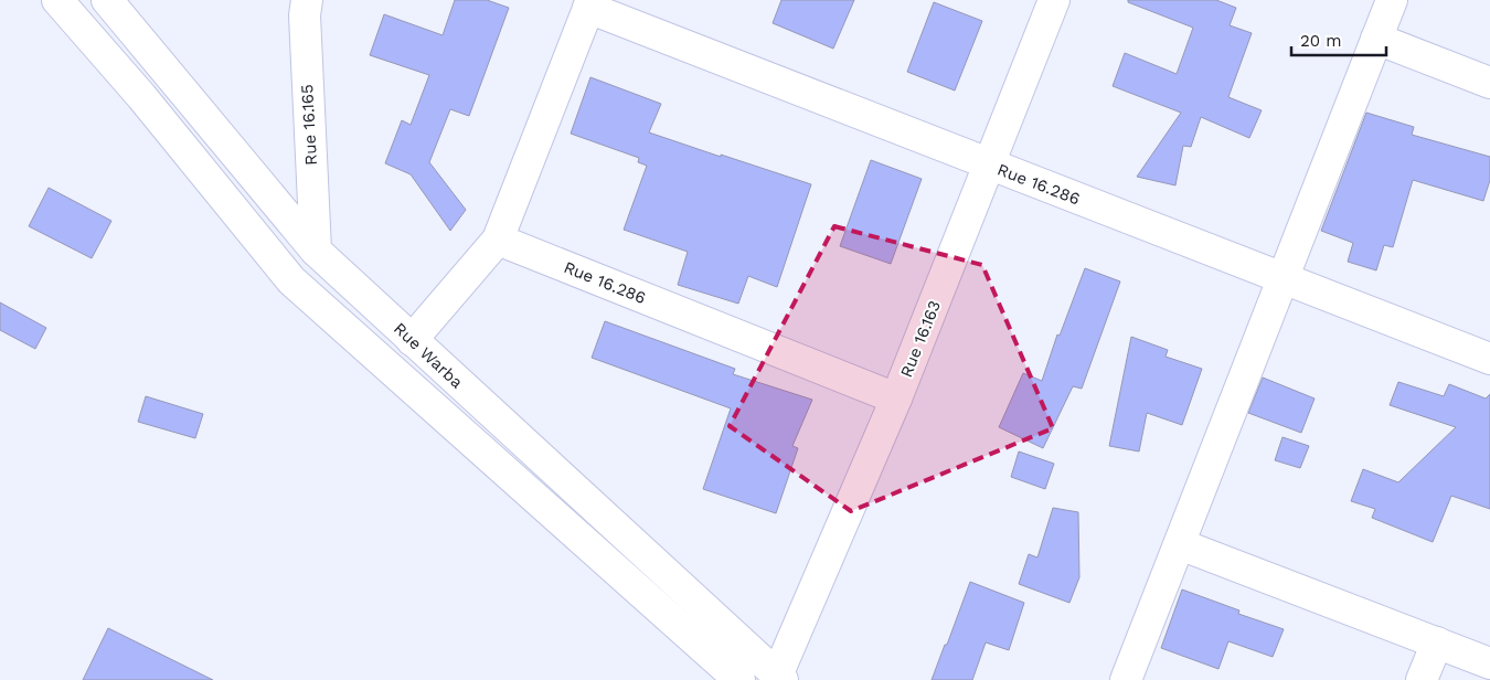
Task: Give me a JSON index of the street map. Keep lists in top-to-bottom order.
{
  "streets": {
    "street": [
      "Rue 16.165",
      "Rue 16.286",
      "Rue 16.163",
      "Rue Warba"
    ]
  },
  "crossings": [
    ["Rue 16.165", "Rue Warba"],
    ["Rue 16.286", "Rue 16.163"],
    ["Rue 16.163", "Rue Warba"]
  ],
  "scale_bar": "20 m"
}
